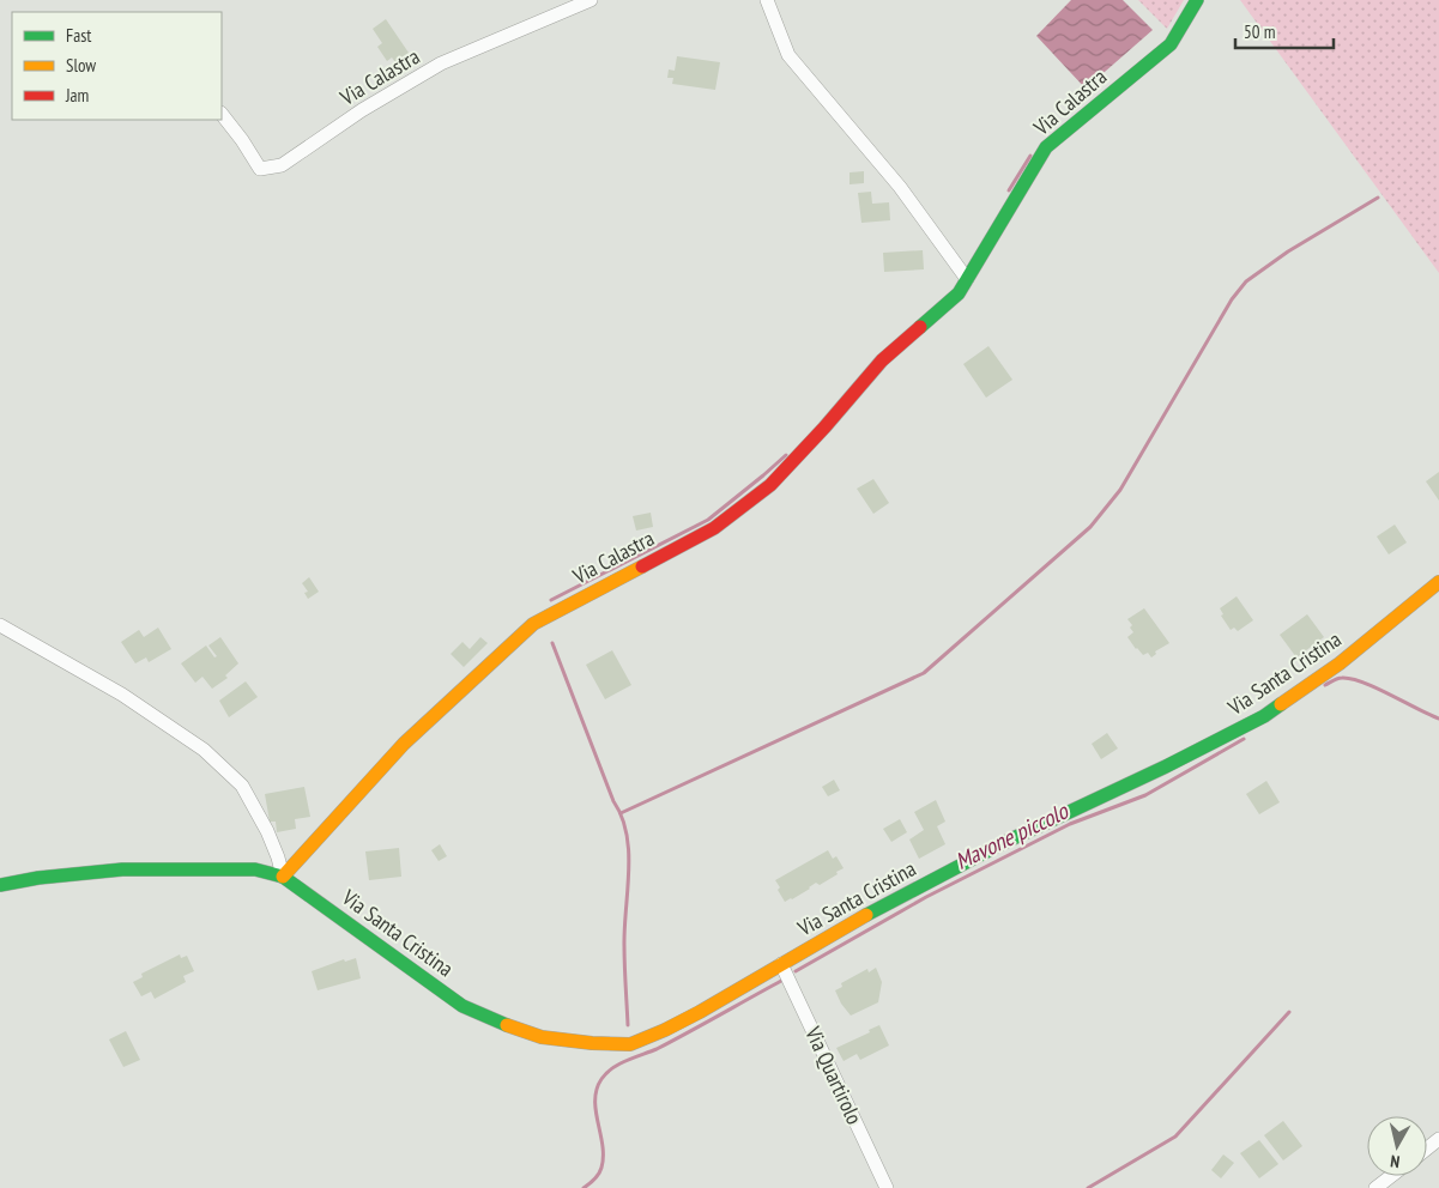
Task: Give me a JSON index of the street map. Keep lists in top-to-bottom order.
{
  "streets": {
    "street": ["Via Calastra", "Via Santa Cristina", "Via Quartirolo"]
  },
  "crossings": [
    ["Via Calastra", "Via Santa Cristina"],
    ["Via Santa Cristina", "Via Quartirolo"]
  ],
  "water": ["Mavone piccolo"],
  "legend": ["Fast", "Slow", "Jam"],
  "scale_bar": "50 m",
  "north": "bottom"
}
